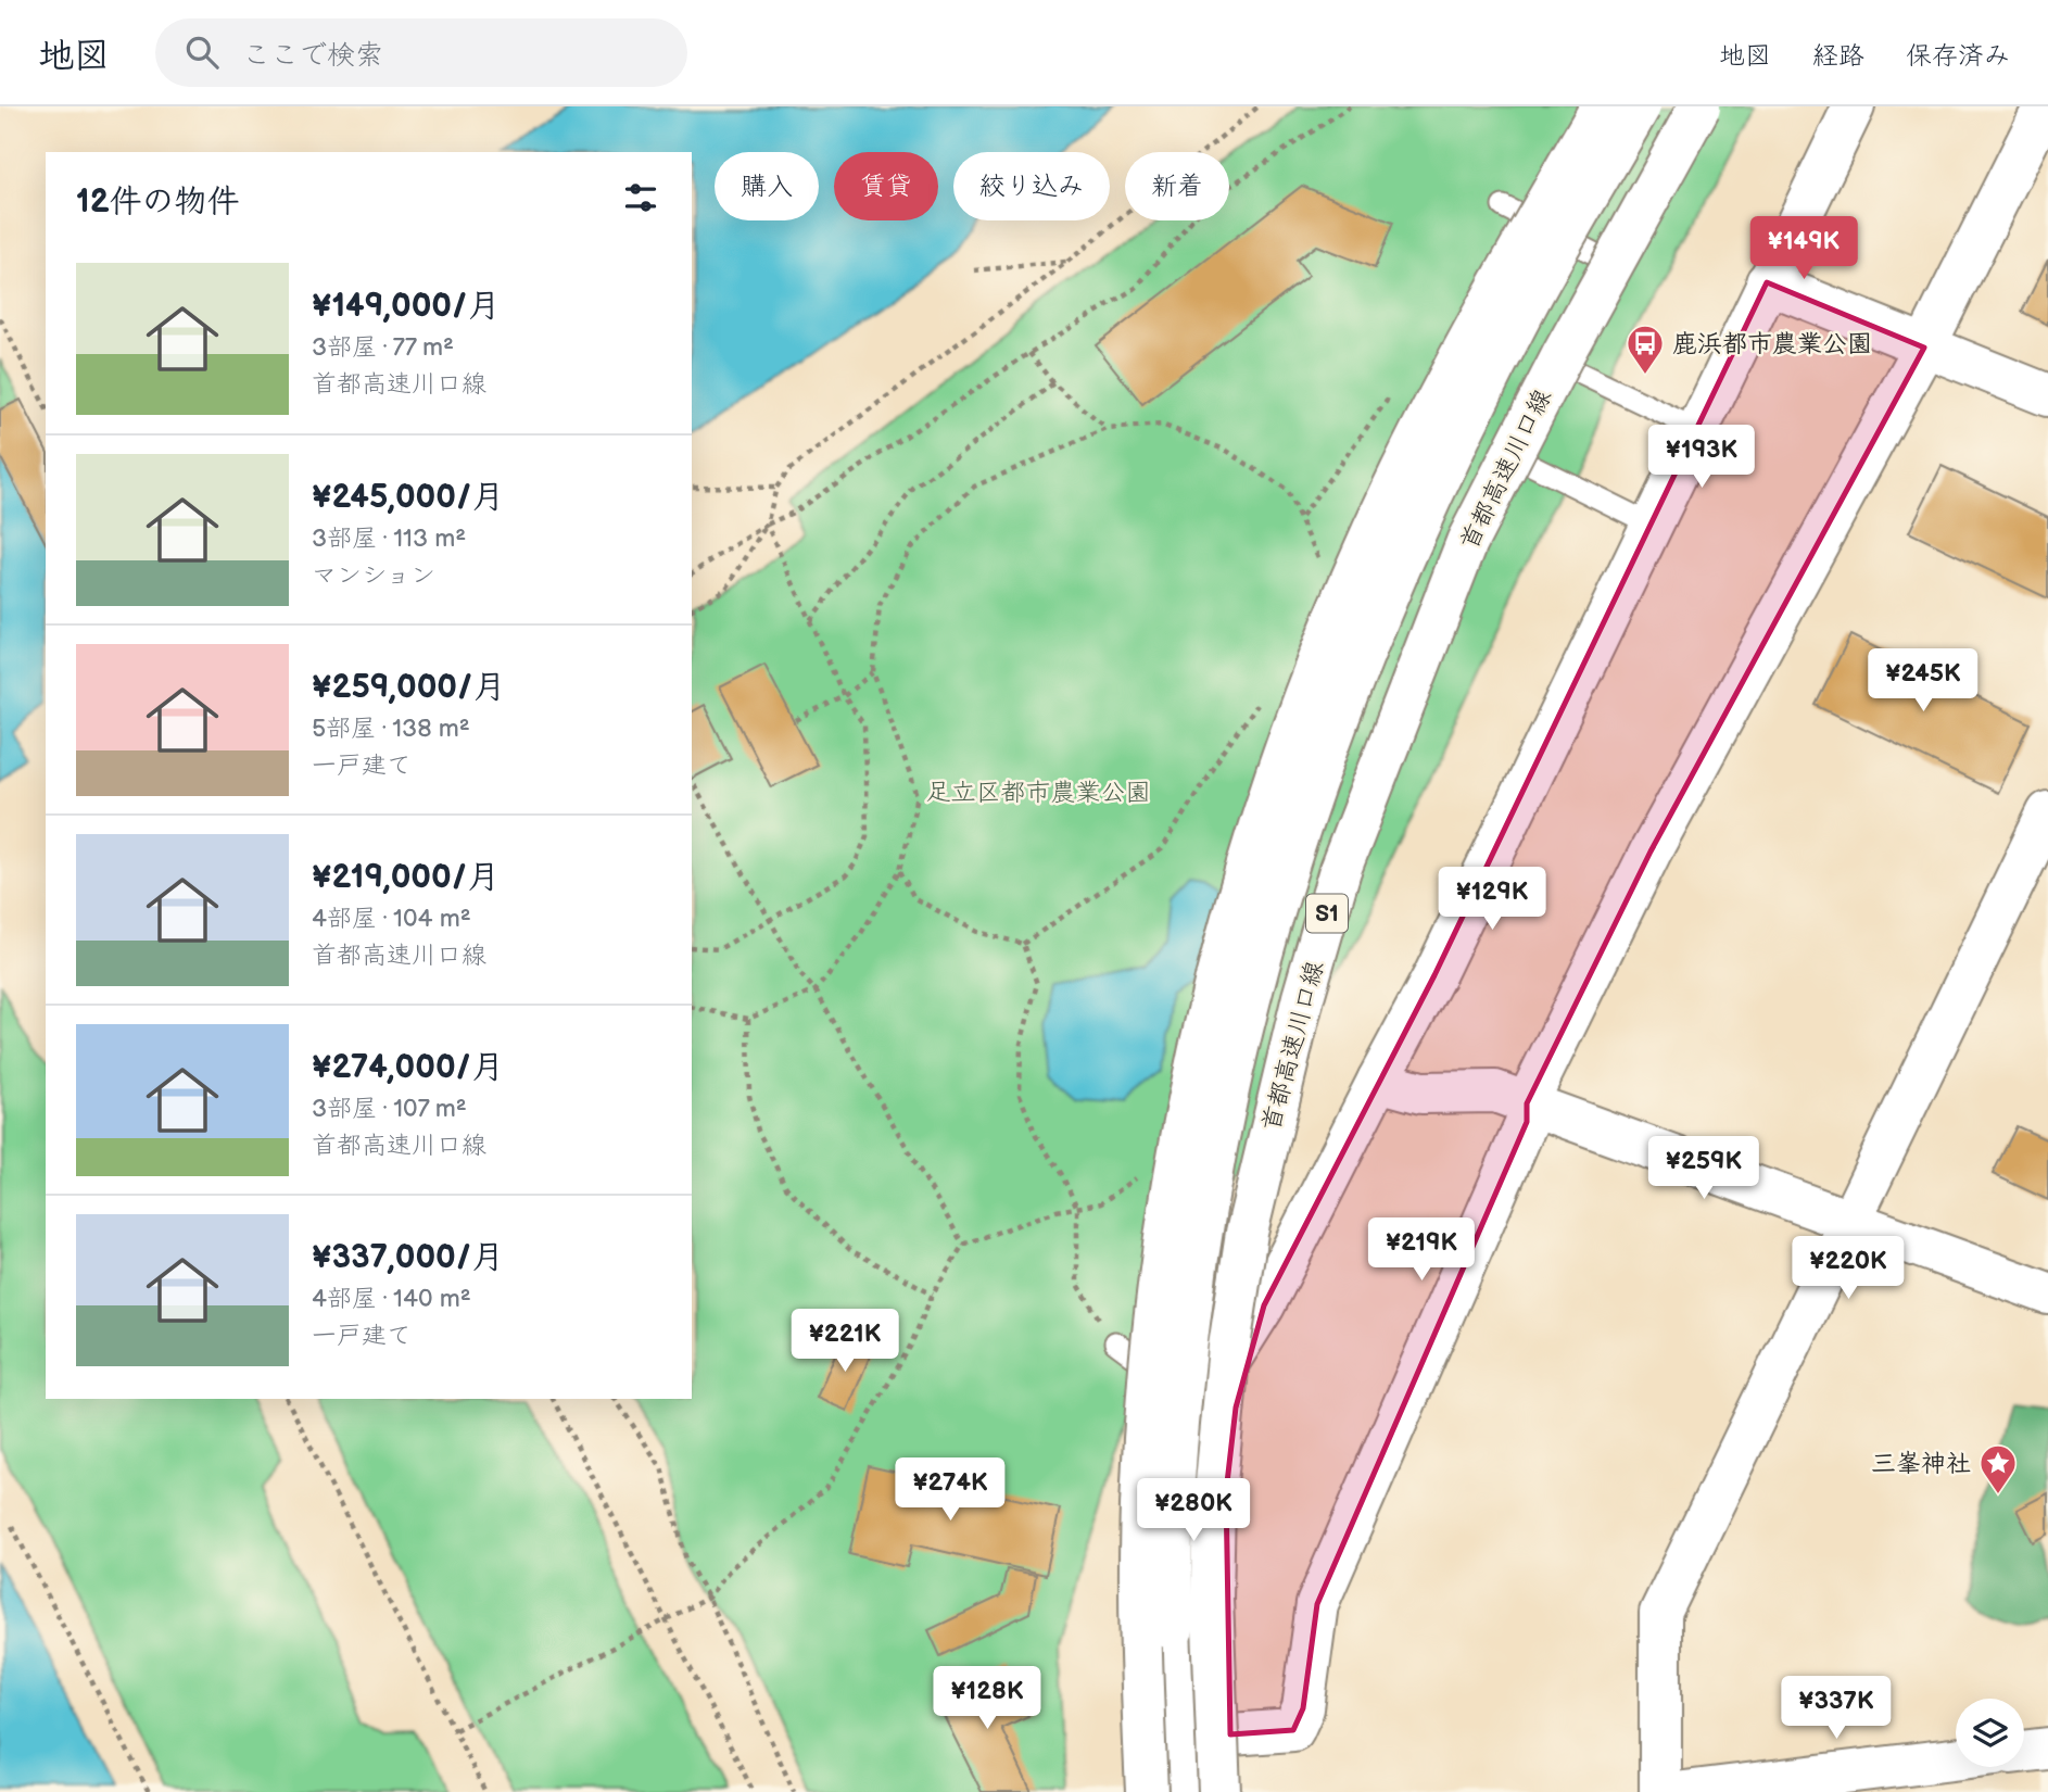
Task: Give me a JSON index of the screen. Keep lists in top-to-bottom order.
{
  "streets": {
    "main road": ["首都高速川口線", "S1"]
  },
  "parks": ["足立区都市農業公園"],
  "places": {
    "bus stop": ["鹿浜都市農業公園"],
    "place": ["三峯神社"]
  },
  "page": {
    "header": "地図",
    "search": "ここで検索",
    "nav": ["地図", "経路", "保存済み"],
    "chip": [
      "購入",
      "賃貸",
      "絞り込み",
      "新着"
    ],
    "heading": "12件の物件",
    "price": [
      "¥149K",
      "¥193K",
      "¥245K",
      "¥129K",
      "¥259K",
      "¥219K",
      "¥220K",
      "¥221K",
      "¥274K",
      "¥280K",
      "¥128K",
      "¥337K"
    ],
    "list": [
      {
        "name": "¥149,000/月",
        "note": "3部屋 · 77 m² · 首都高速川口線"
      },
      {
        "name": "¥245,000/月",
        "note": "3部屋 · 113 m² · マンション"
      },
      {
        "name": "¥259,000/月",
        "note": "5部屋 · 138 m² · 一戸建て"
      },
      {
        "name": "¥219,000/月",
        "note": "4部屋 · 104 m² · 首都高速川口線"
      },
      {
        "name": "¥274,000/月",
        "note": "3部屋 · 107 m² · 首都高速川口線"
      },
      {
        "name": "¥337,000/月",
        "note": "4部屋 · 140 m² · 一戸建て"
      }
    ]
  }
}
